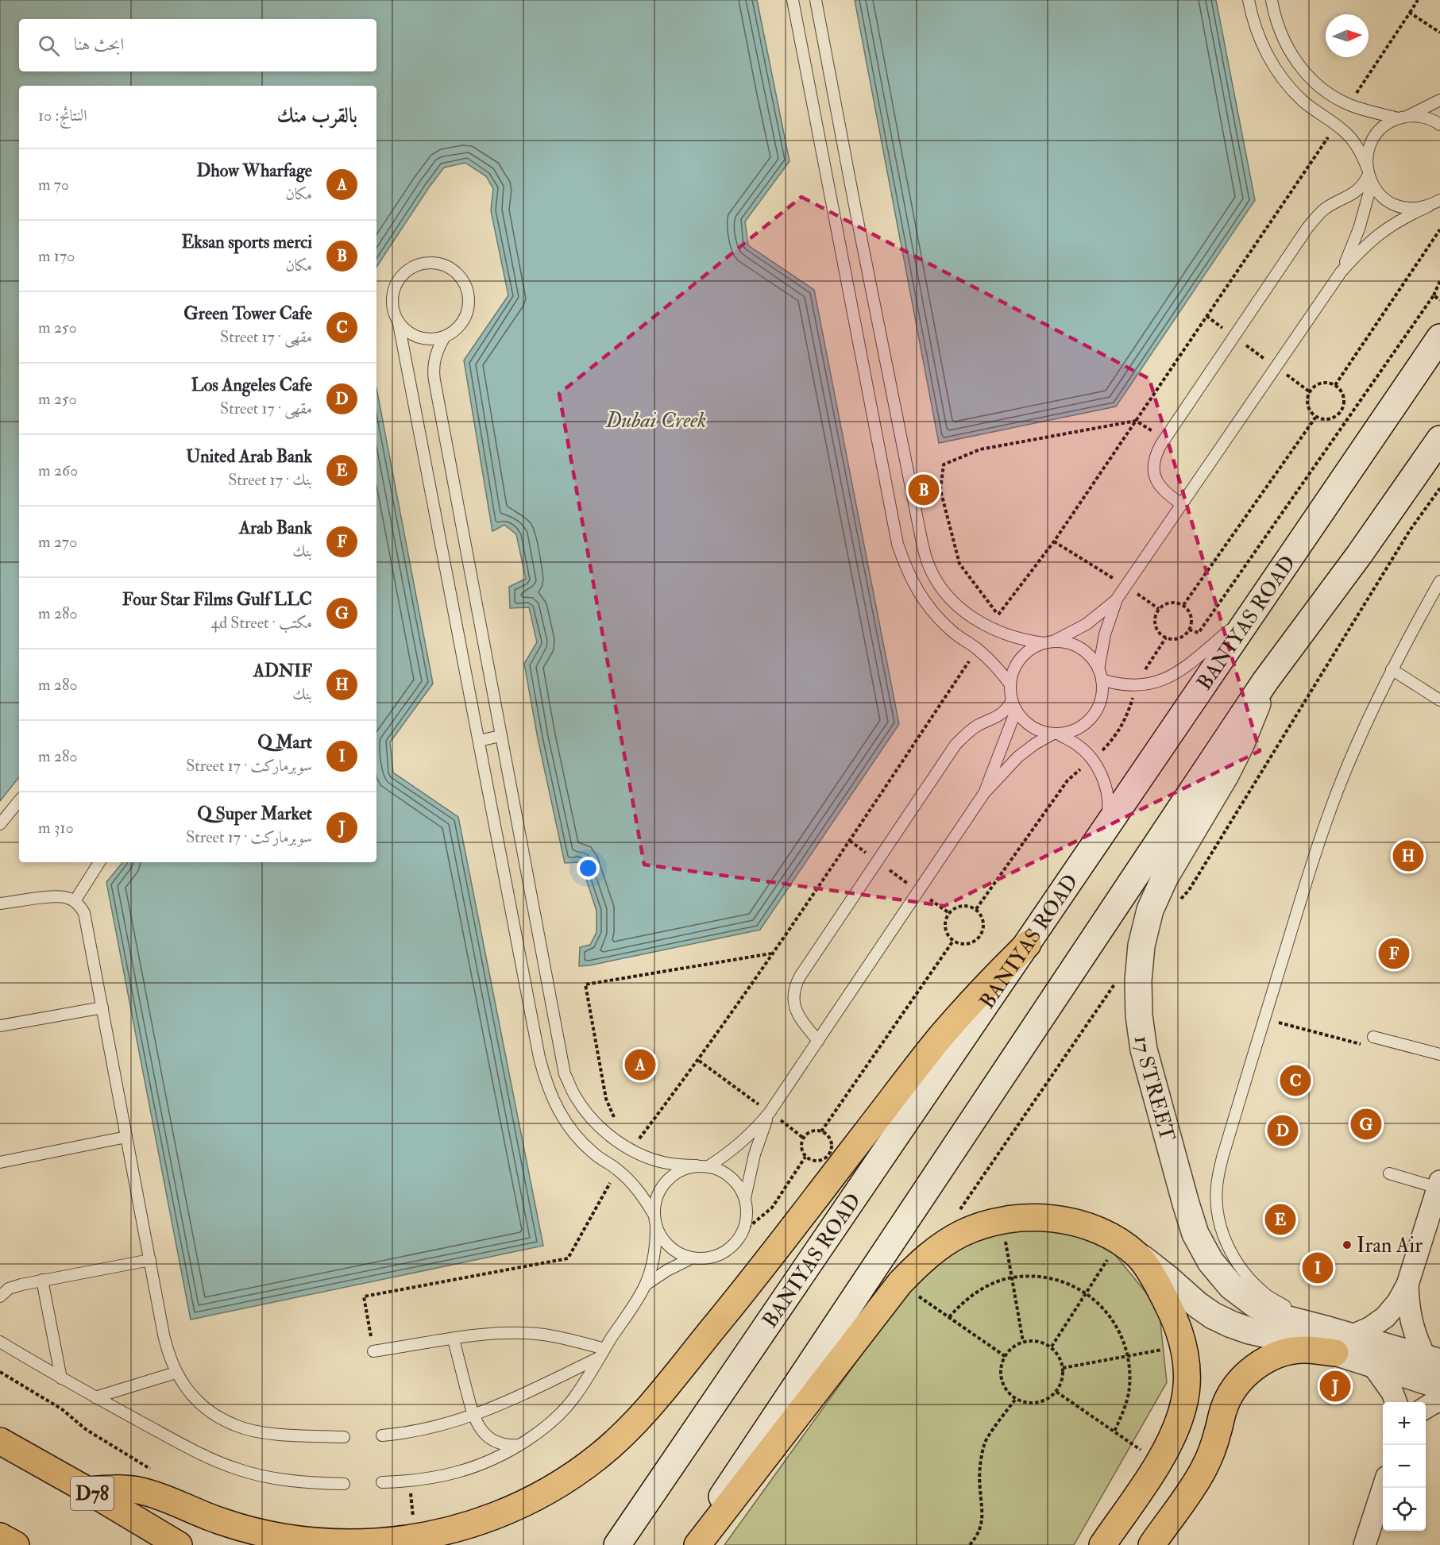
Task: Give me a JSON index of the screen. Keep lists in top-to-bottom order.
{
  "streets": {
    "main road": ["BANIYAS ROAD", "17 STREET", "D78"]
  },
  "water": ["Dubai Creek"],
  "places": ["Iran Air"],
  "north": "right",
  "page": {
    "search": "ابحث هنا",
    "heading": ["بالقرب منك", "النتائج: 10"],
    "list": [
      {
        "mark": "A",
        "name": "Dhow Wharfage",
        "note": "مكان",
        "value": "70 m"
      },
      {
        "mark": "B",
        "name": "Eksan sports merci",
        "note": "مكان",
        "value": "170 m"
      },
      {
        "mark": "C",
        "name": "Green Tower Cafe",
        "note": "مقهى · 17 Street",
        "value": "250 m"
      },
      {
        "mark": "D",
        "name": "Los Angeles Cafe",
        "note": "مقهى · 17 Street",
        "value": "250 m"
      },
      {
        "mark": "E",
        "name": "United Arab Bank",
        "note": "بنك · 17 Street",
        "value": "260 m"
      },
      {
        "mark": "F",
        "name": "Arab Bank",
        "note": "بنك",
        "value": "270 m"
      },
      {
        "mark": "G",
        "name": "Four Star Films Gulf LLC",
        "note": "مكتب · 4d Street",
        "value": "280 m"
      },
      {
        "mark": "H",
        "name": "ADNIF",
        "note": "بنك",
        "value": "280 m"
      },
      {
        "mark": "I",
        "name": "Q Mart",
        "note": "سوبرماركت · 17 Street",
        "value": "280 m"
      },
      {
        "mark": "J",
        "name": "Q Super Market",
        "note": "سوبرماركت · 17 Street",
        "value": "310 m"
      }
    ],
    "pins": [
      "B",
      "H",
      "F",
      "A",
      "C",
      "G",
      "D",
      "E",
      "I",
      "J"
    ],
    "map_buttons": ["+", "−"]
  }
}
